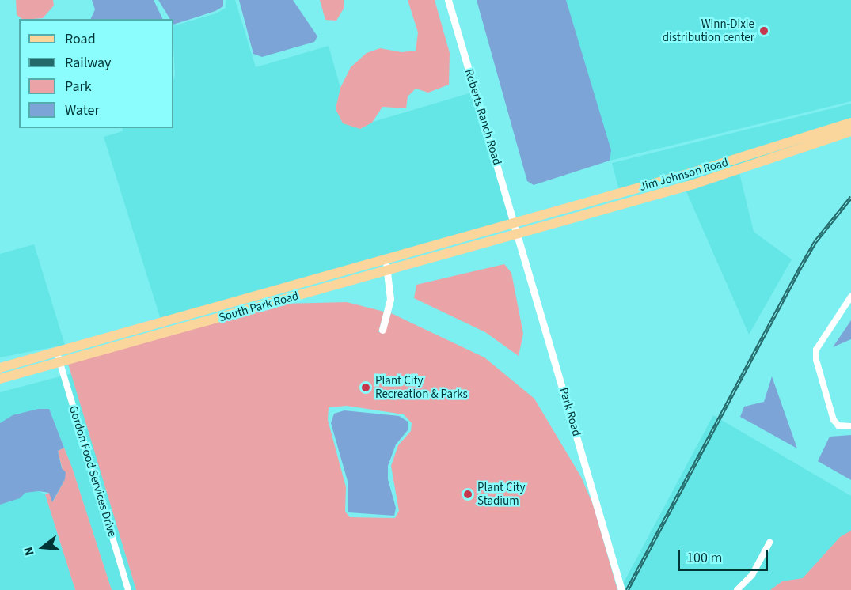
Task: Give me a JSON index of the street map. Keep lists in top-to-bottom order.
{
  "streets": {
    "main road": ["Jim Johnson Road", "South Park Road"],
    "street": ["Roberts Ranch Road", "Park Road", "Gordon Food Services Drive"]
  },
  "crossings": [
    ["Roberts Ranch Road", "Jim Johnson Road"],
    ["Roberts Ranch Road", "South Park Road"],
    ["Roberts Ranch Road", "Park Road"],
    ["Jim Johnson Road", "South Park Road"],
    ["Jim Johnson Road", "Park Road"],
    ["South Park Road", "Park Road"],
    ["South Park Road", "Gordon Food Services Drive"]
  ],
  "places": ["Winn-Dixie distribution center", "Plant City Recreation & Parks", "Plant City Stadium"],
  "legend": [
    "Road",
    "Railway",
    "Park",
    "Water"
  ],
  "scale_bar": "100 m",
  "north": "left"
}
